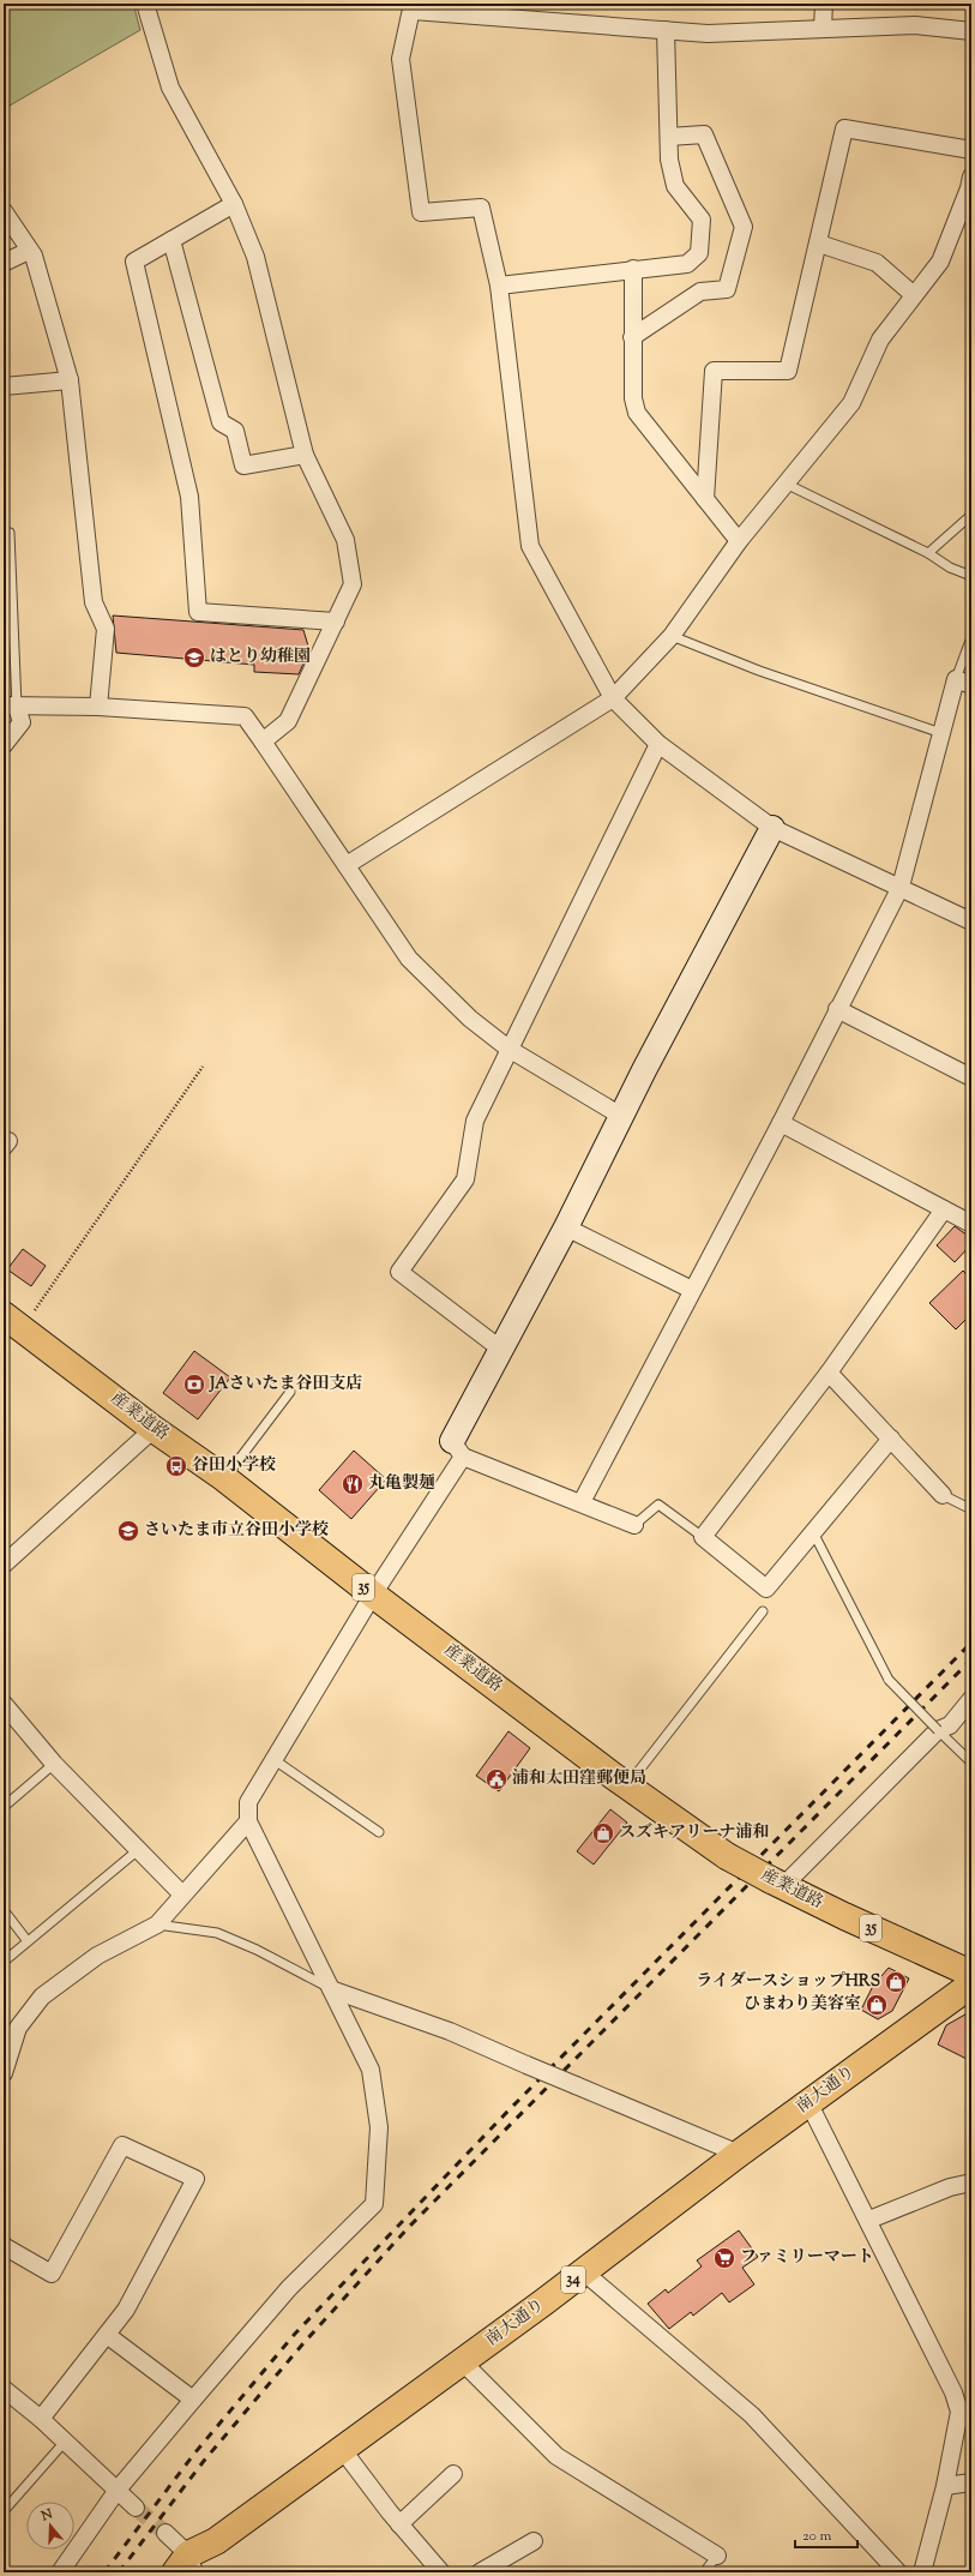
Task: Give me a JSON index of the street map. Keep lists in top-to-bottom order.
{
  "streets": {
    "main road": [
      "産業道路",
      "35",
      "南大通り",
      "34"
    ]
  },
  "places": {
    "school or university": ["はとり幼稚園", "さいたま市立谷田小学校"],
    "bank": ["JAさいたま谷田支店"],
    "bus stop": ["谷田小学校"],
    "restaurant": ["丸亀製麺"],
    "public building": ["浦和太田窪郵便局"],
    "shop": ["スズキアリーナ浦和", "ライダースショップHRS", "ひまわり美容室"],
    "supermarket": ["ファミリーマート"]
  },
  "scale_bar": "20 m",
  "north": "top"
}
